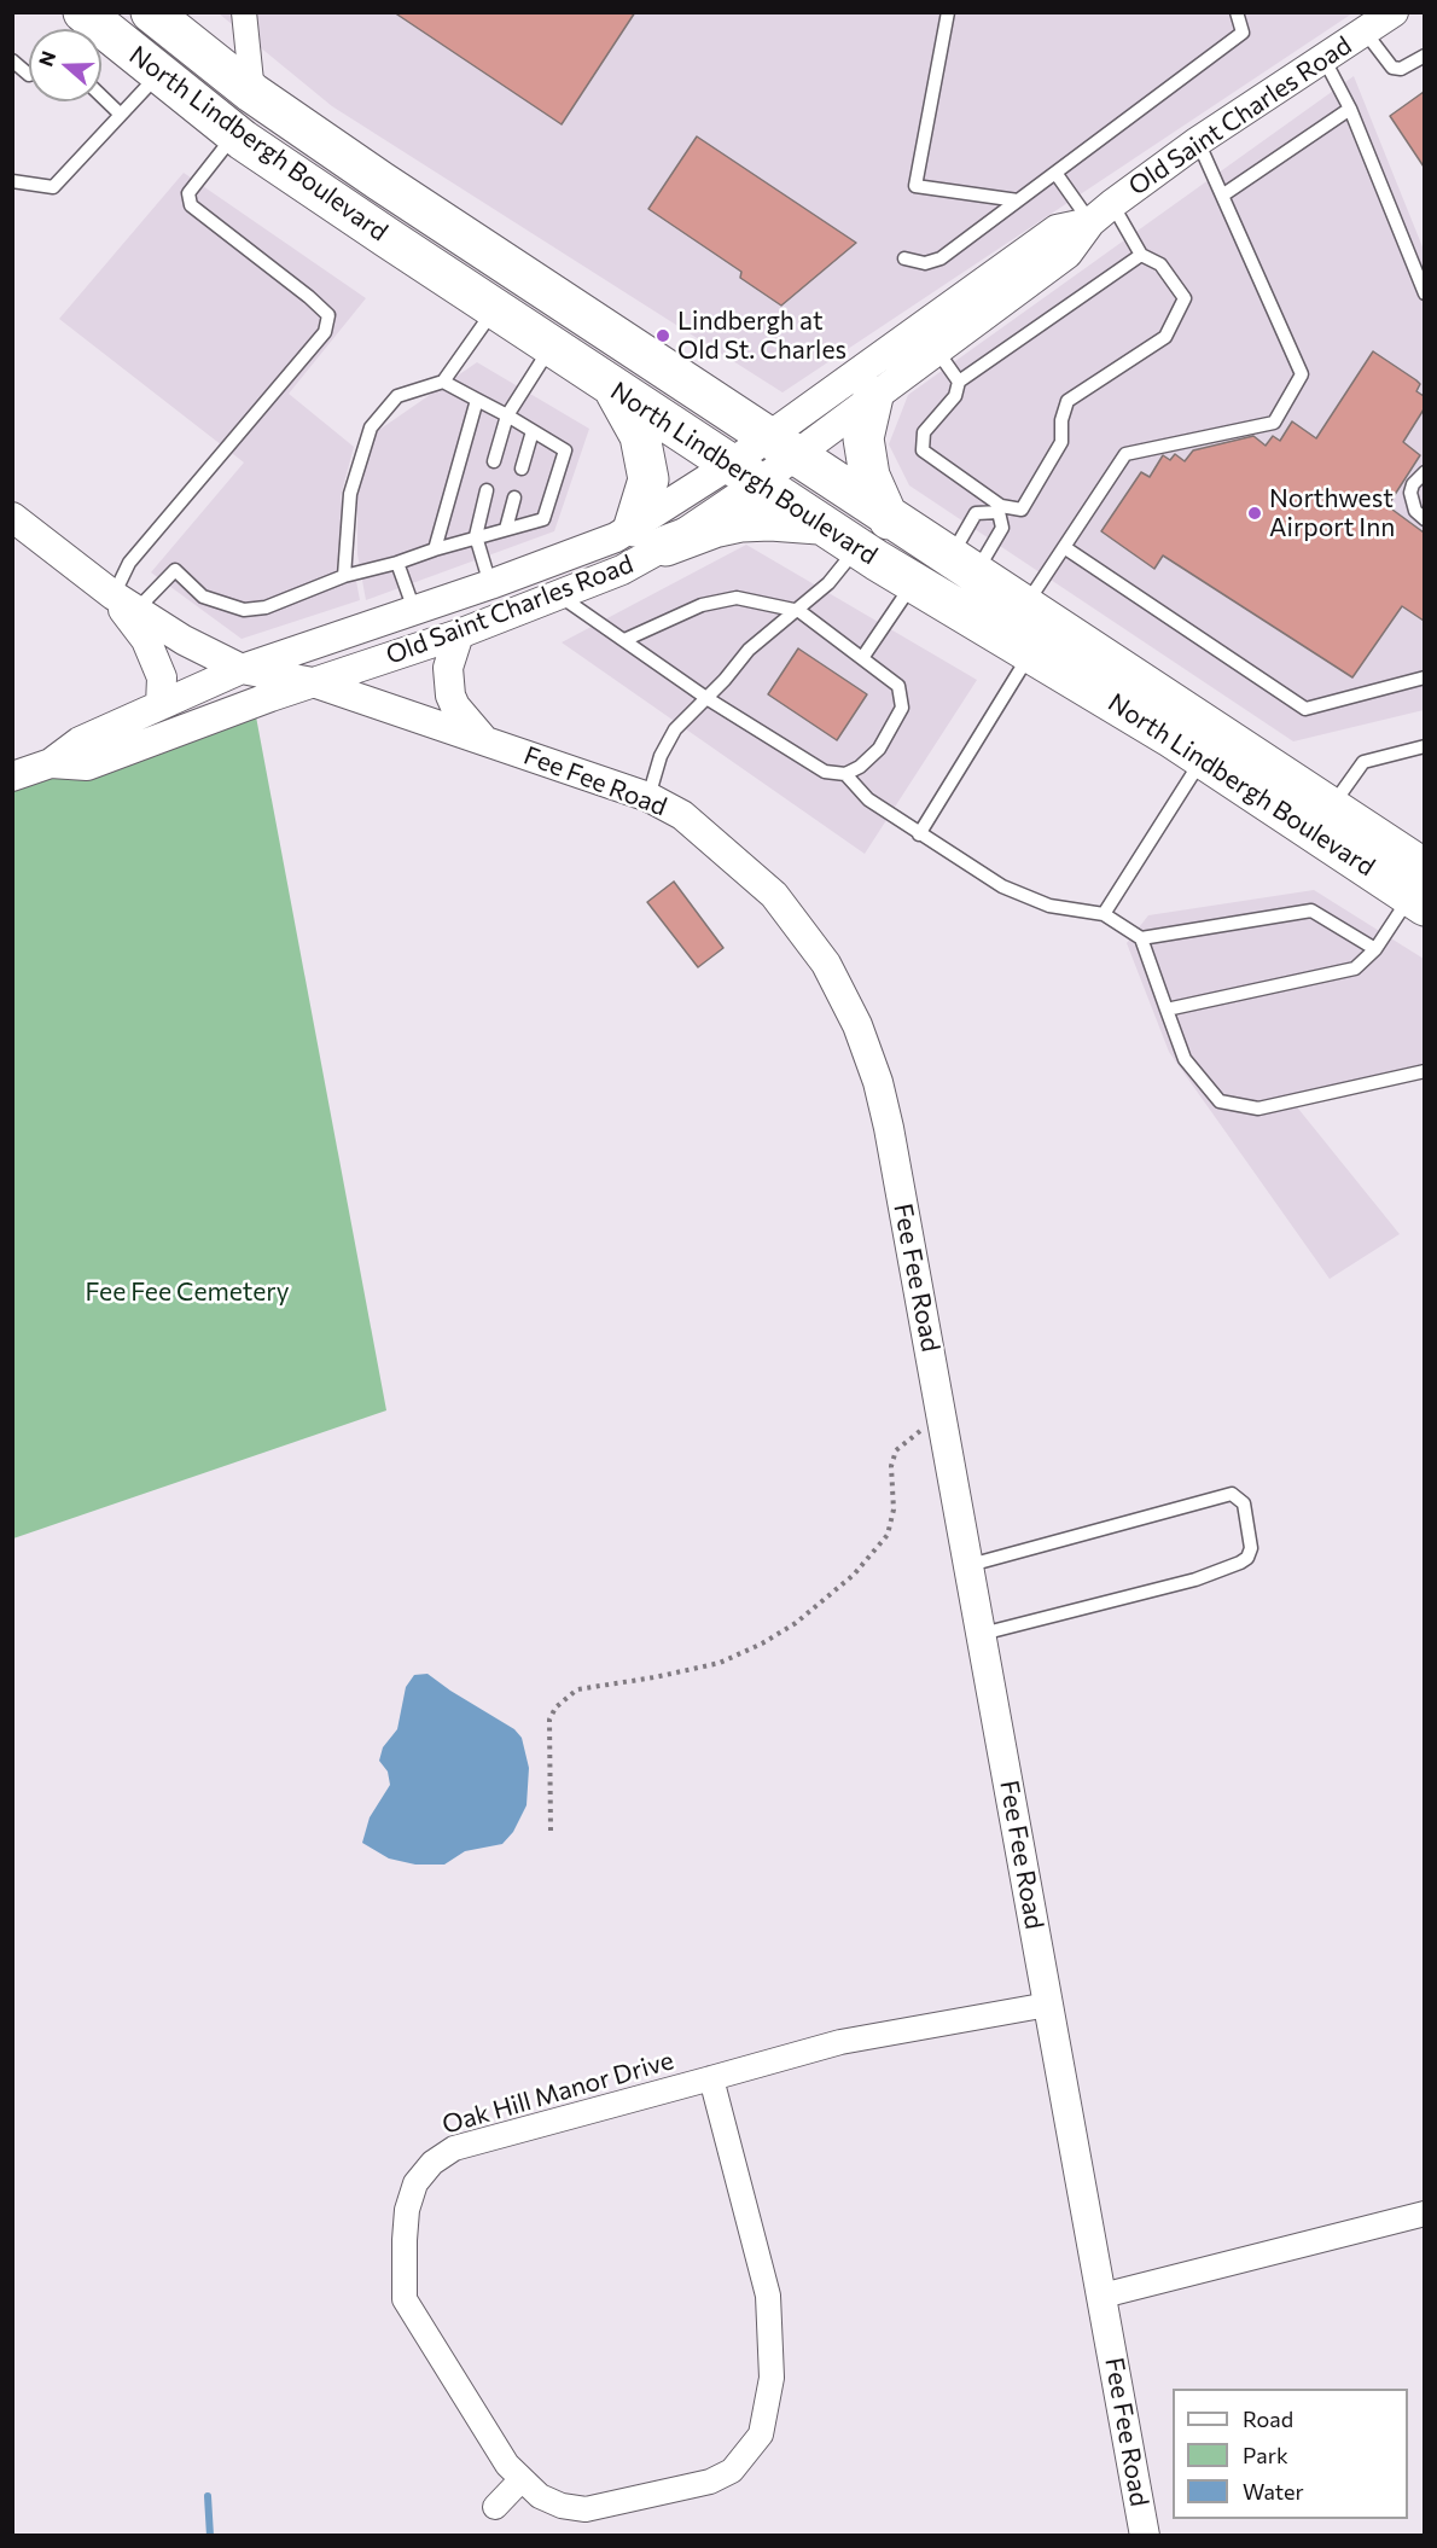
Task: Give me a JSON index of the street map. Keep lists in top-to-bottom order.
{
  "streets": {
    "highway": ["North Lindbergh Boulevard"],
    "street": ["Old Saint Charles Road", "Fee Fee Road", "Oak Hill Manor Drive"]
  },
  "crossings": [
    ["Old Saint Charles Road", "North Lindbergh Boulevard"],
    ["Old Saint Charles Road", "Fee Fee Road"],
    ["Fee Fee Road", "Oak Hill Manor Drive"]
  ],
  "parks": ["Fee Fee Cemetery"],
  "places": ["Lindbergh at Old St. Charles", "Northwest Airport Inn"],
  "legend": ["Road", "Park", "Water"],
  "north": "left"
}
